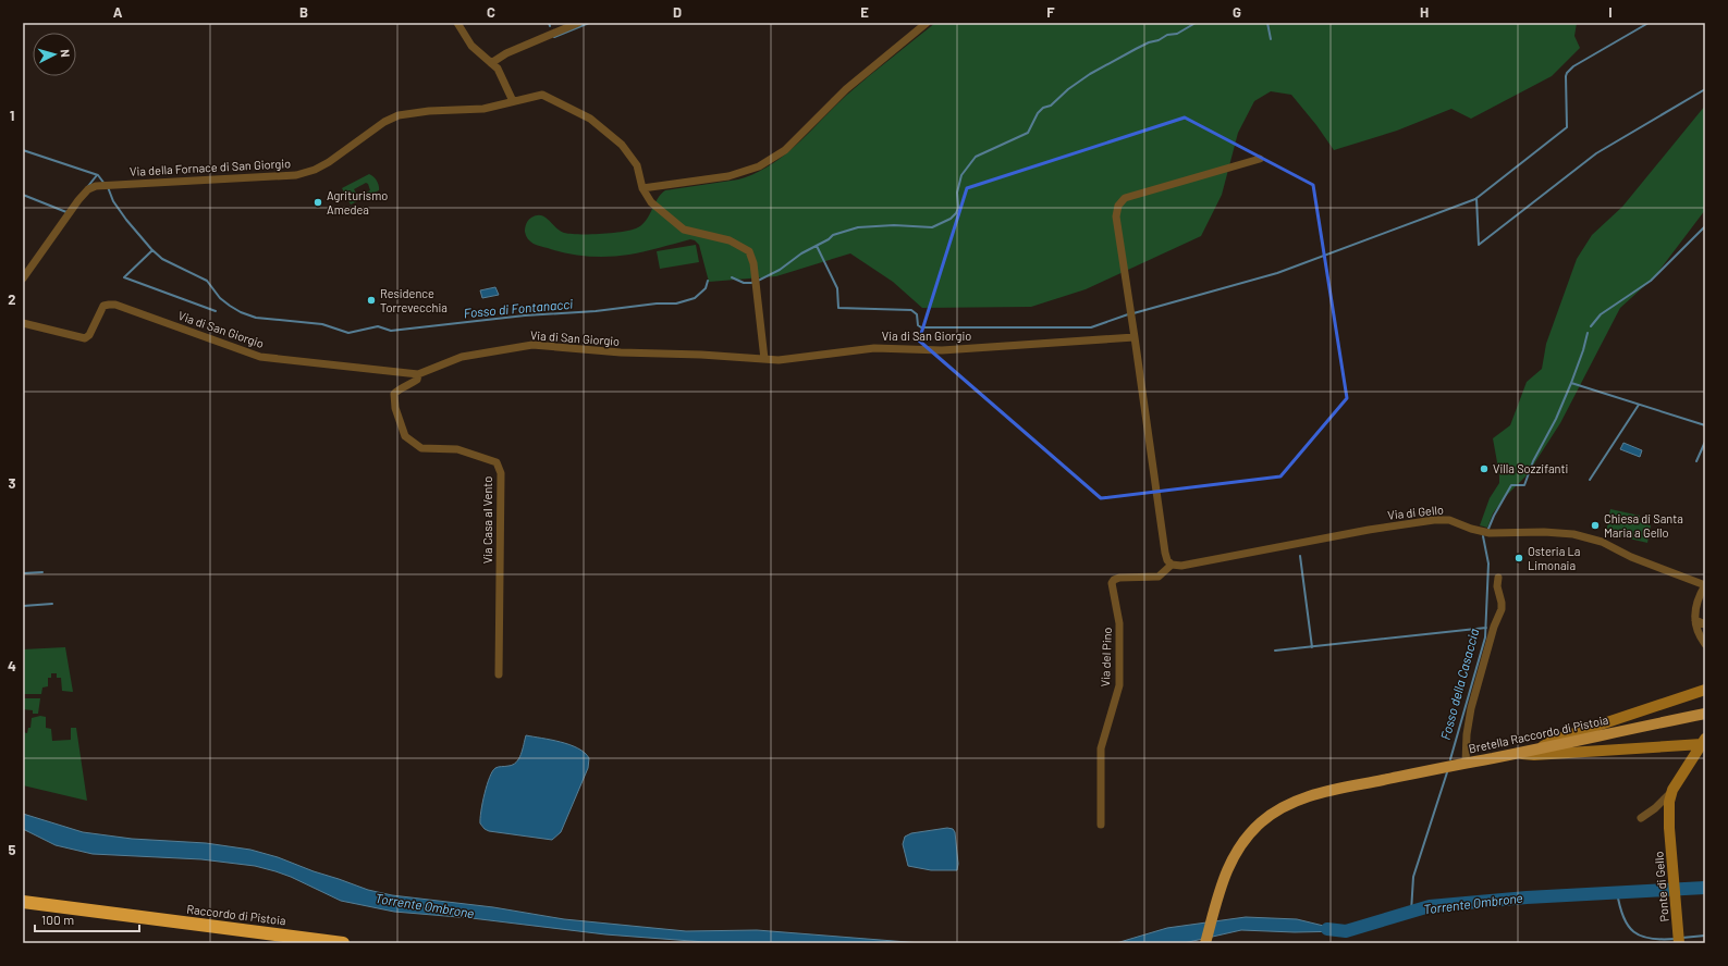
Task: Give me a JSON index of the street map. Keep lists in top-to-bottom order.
{
  "streets": {
    "highway": ["Raccordo di Pistoia"],
    "main road": ["Bretella Raccordo di Pistoia"],
    "street": [
      "Via della Fornace di San Giorgio",
      "Via di San Giorgio",
      "Via di Gello",
      "Via Casa al Vento",
      "Via del Pino",
      "Ponte di Gello"
    ]
  },
  "crossings": [
    ["Via di San Giorgio", "Via Casa al Vento"],
    ["Via di Gello", "Via del Pino"]
  ],
  "water": ["Fosso di Fontanacci", "Fosso della Casaccia", "Torrente Ombrone"],
  "places": [
    "Agriturismo Amedea",
    "Residence Torrevecchia",
    "Villa Sozzifanti",
    "Chiesa di Santa Maria a Gello",
    "Osteria La Limonaia"
  ],
  "scale_bar": "100 m",
  "north": "right",
  "grid": {
    "columns": [
      "A",
      "B",
      "C",
      "D",
      "E",
      "F",
      "G",
      "H",
      "I"
    ],
    "rows": [
      "1",
      "2",
      "3",
      "4",
      "5"
    ]
  }
}
